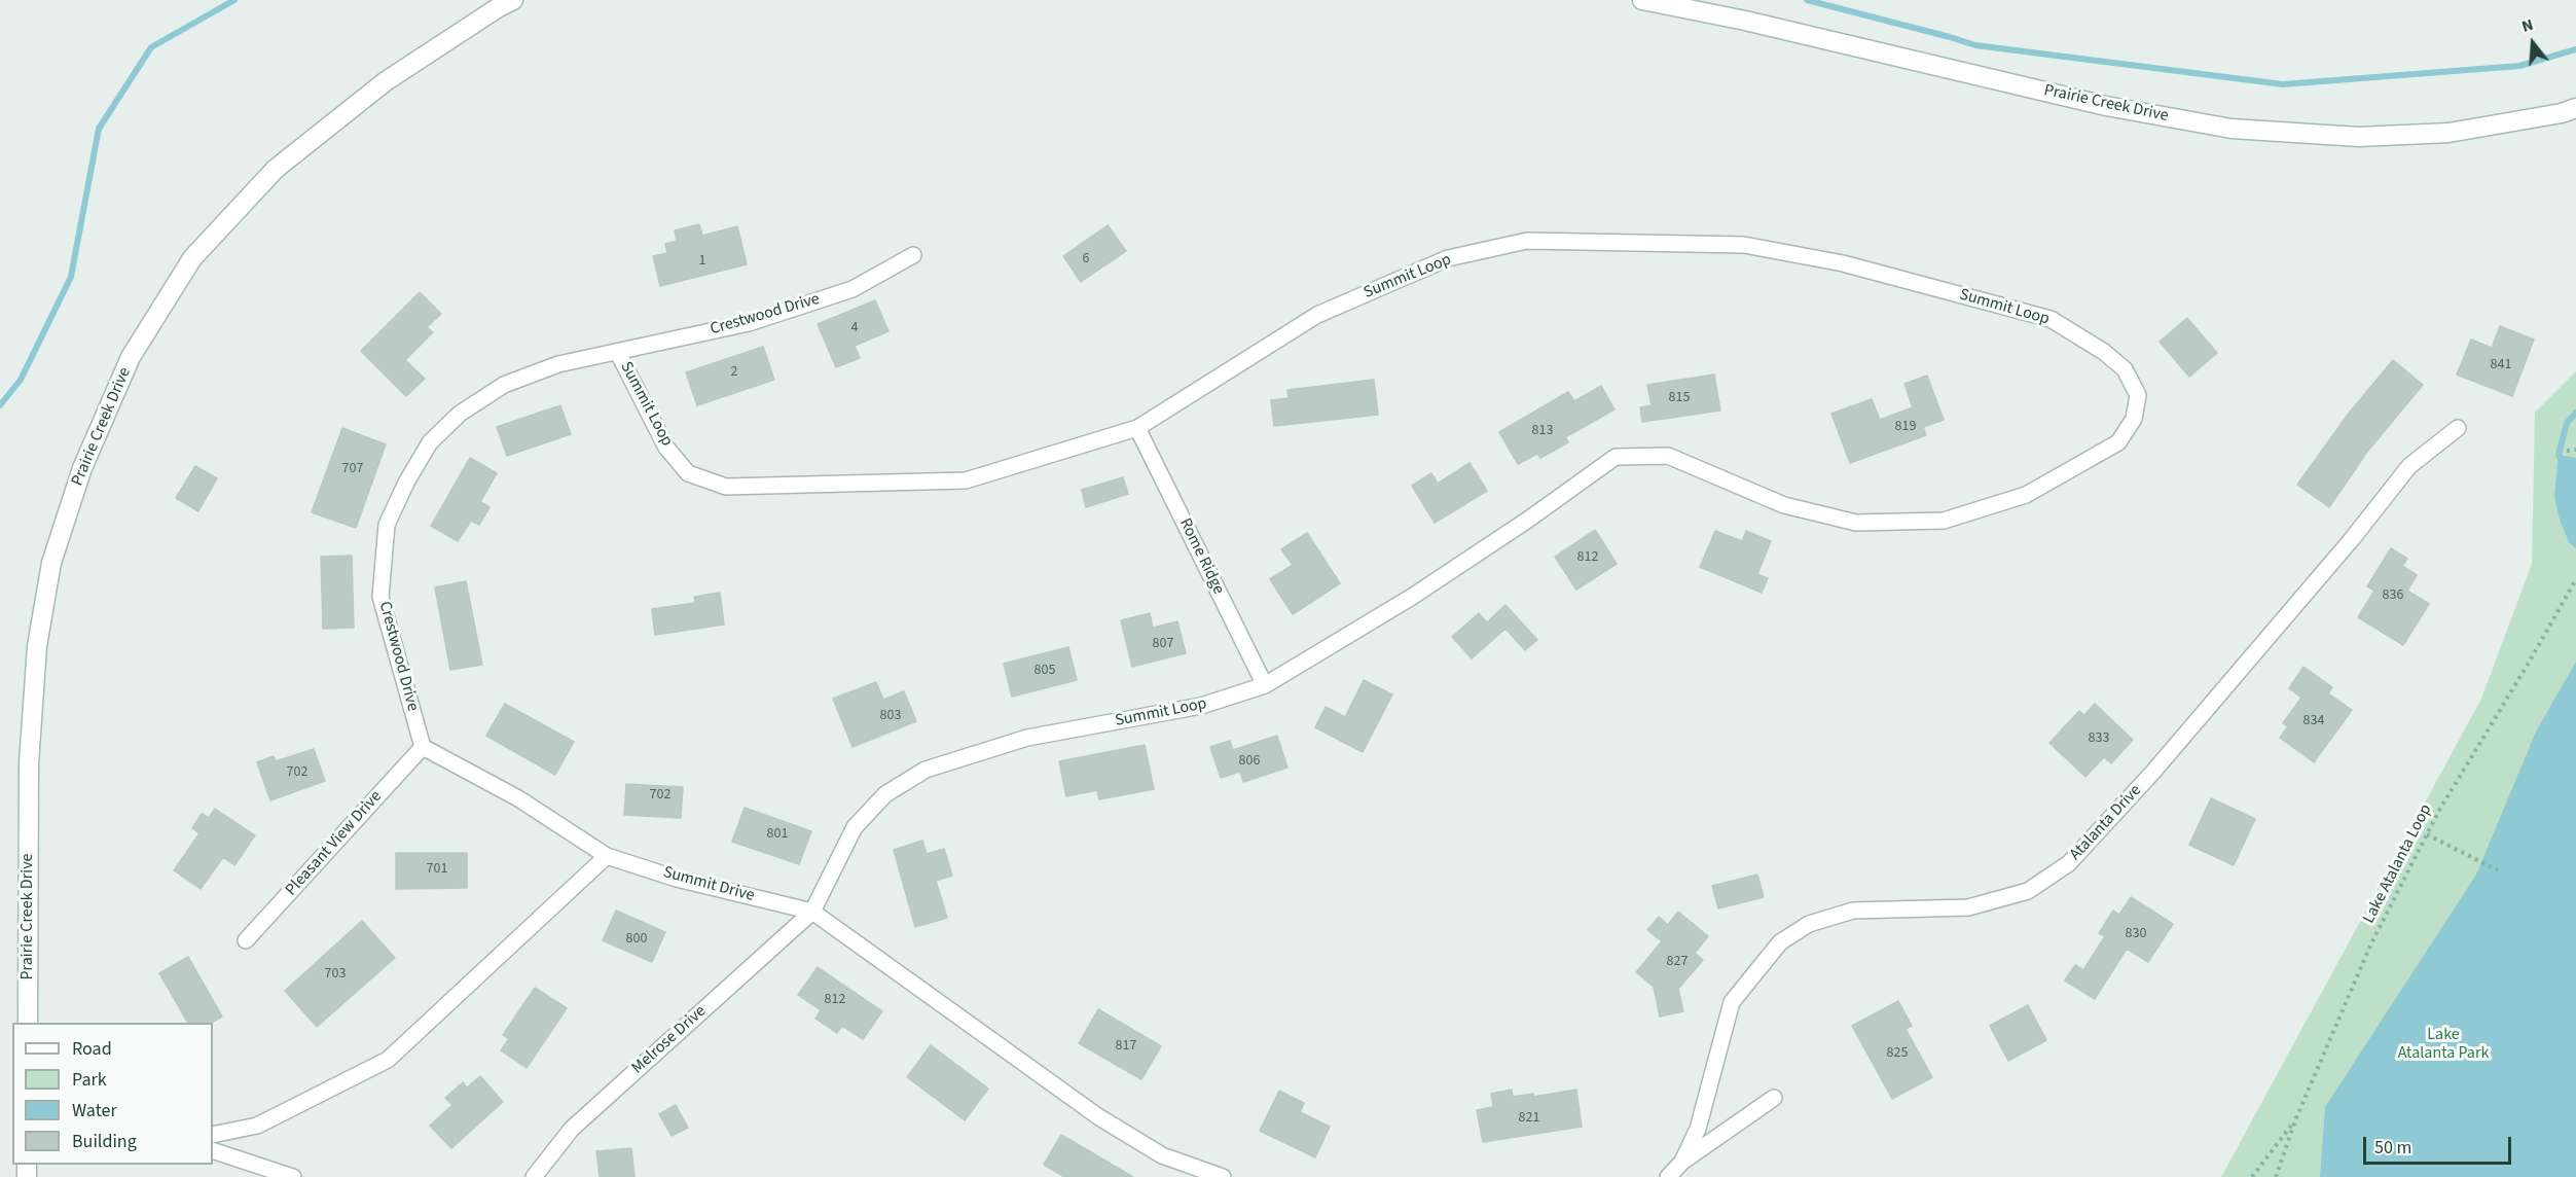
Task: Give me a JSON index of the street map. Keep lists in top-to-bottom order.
{
  "streets": {
    "main road": ["Prairie Creek Drive"],
    "street": [
      "Summit Loop",
      "Crestwood Drive",
      "Rome Ridge",
      "Atalanta Drive",
      "Pleasant View Drive",
      "Summit Drive",
      "Melrose Drive"
    ],
    "path": ["Lake Atalanta Loop"]
  },
  "crossings": [
    ["Summit Loop", "Crestwood Drive"],
    ["Summit Loop", "Rome Ridge"],
    ["Summit Loop", "Summit Drive"],
    ["Summit Loop", "Melrose Drive"],
    ["Crestwood Drive", "Pleasant View Drive"],
    ["Summit Drive", "Melrose Drive"]
  ],
  "parks": ["Lake Atalanta Park"],
  "house_numbers": [
    "6",
    "1",
    "4",
    "841",
    "2",
    "815",
    "819",
    "813",
    "707",
    "812",
    "836",
    "807",
    "805",
    "803",
    "834",
    "833",
    "806",
    "702",
    "702",
    "801",
    "701",
    "830",
    "800",
    "827",
    "703",
    "812",
    "817",
    "825",
    "821"
  ],
  "legend": [
    "Road",
    "Park",
    "Water",
    "Building"
  ],
  "scale_bar": "50 m",
  "north": "top"
}
